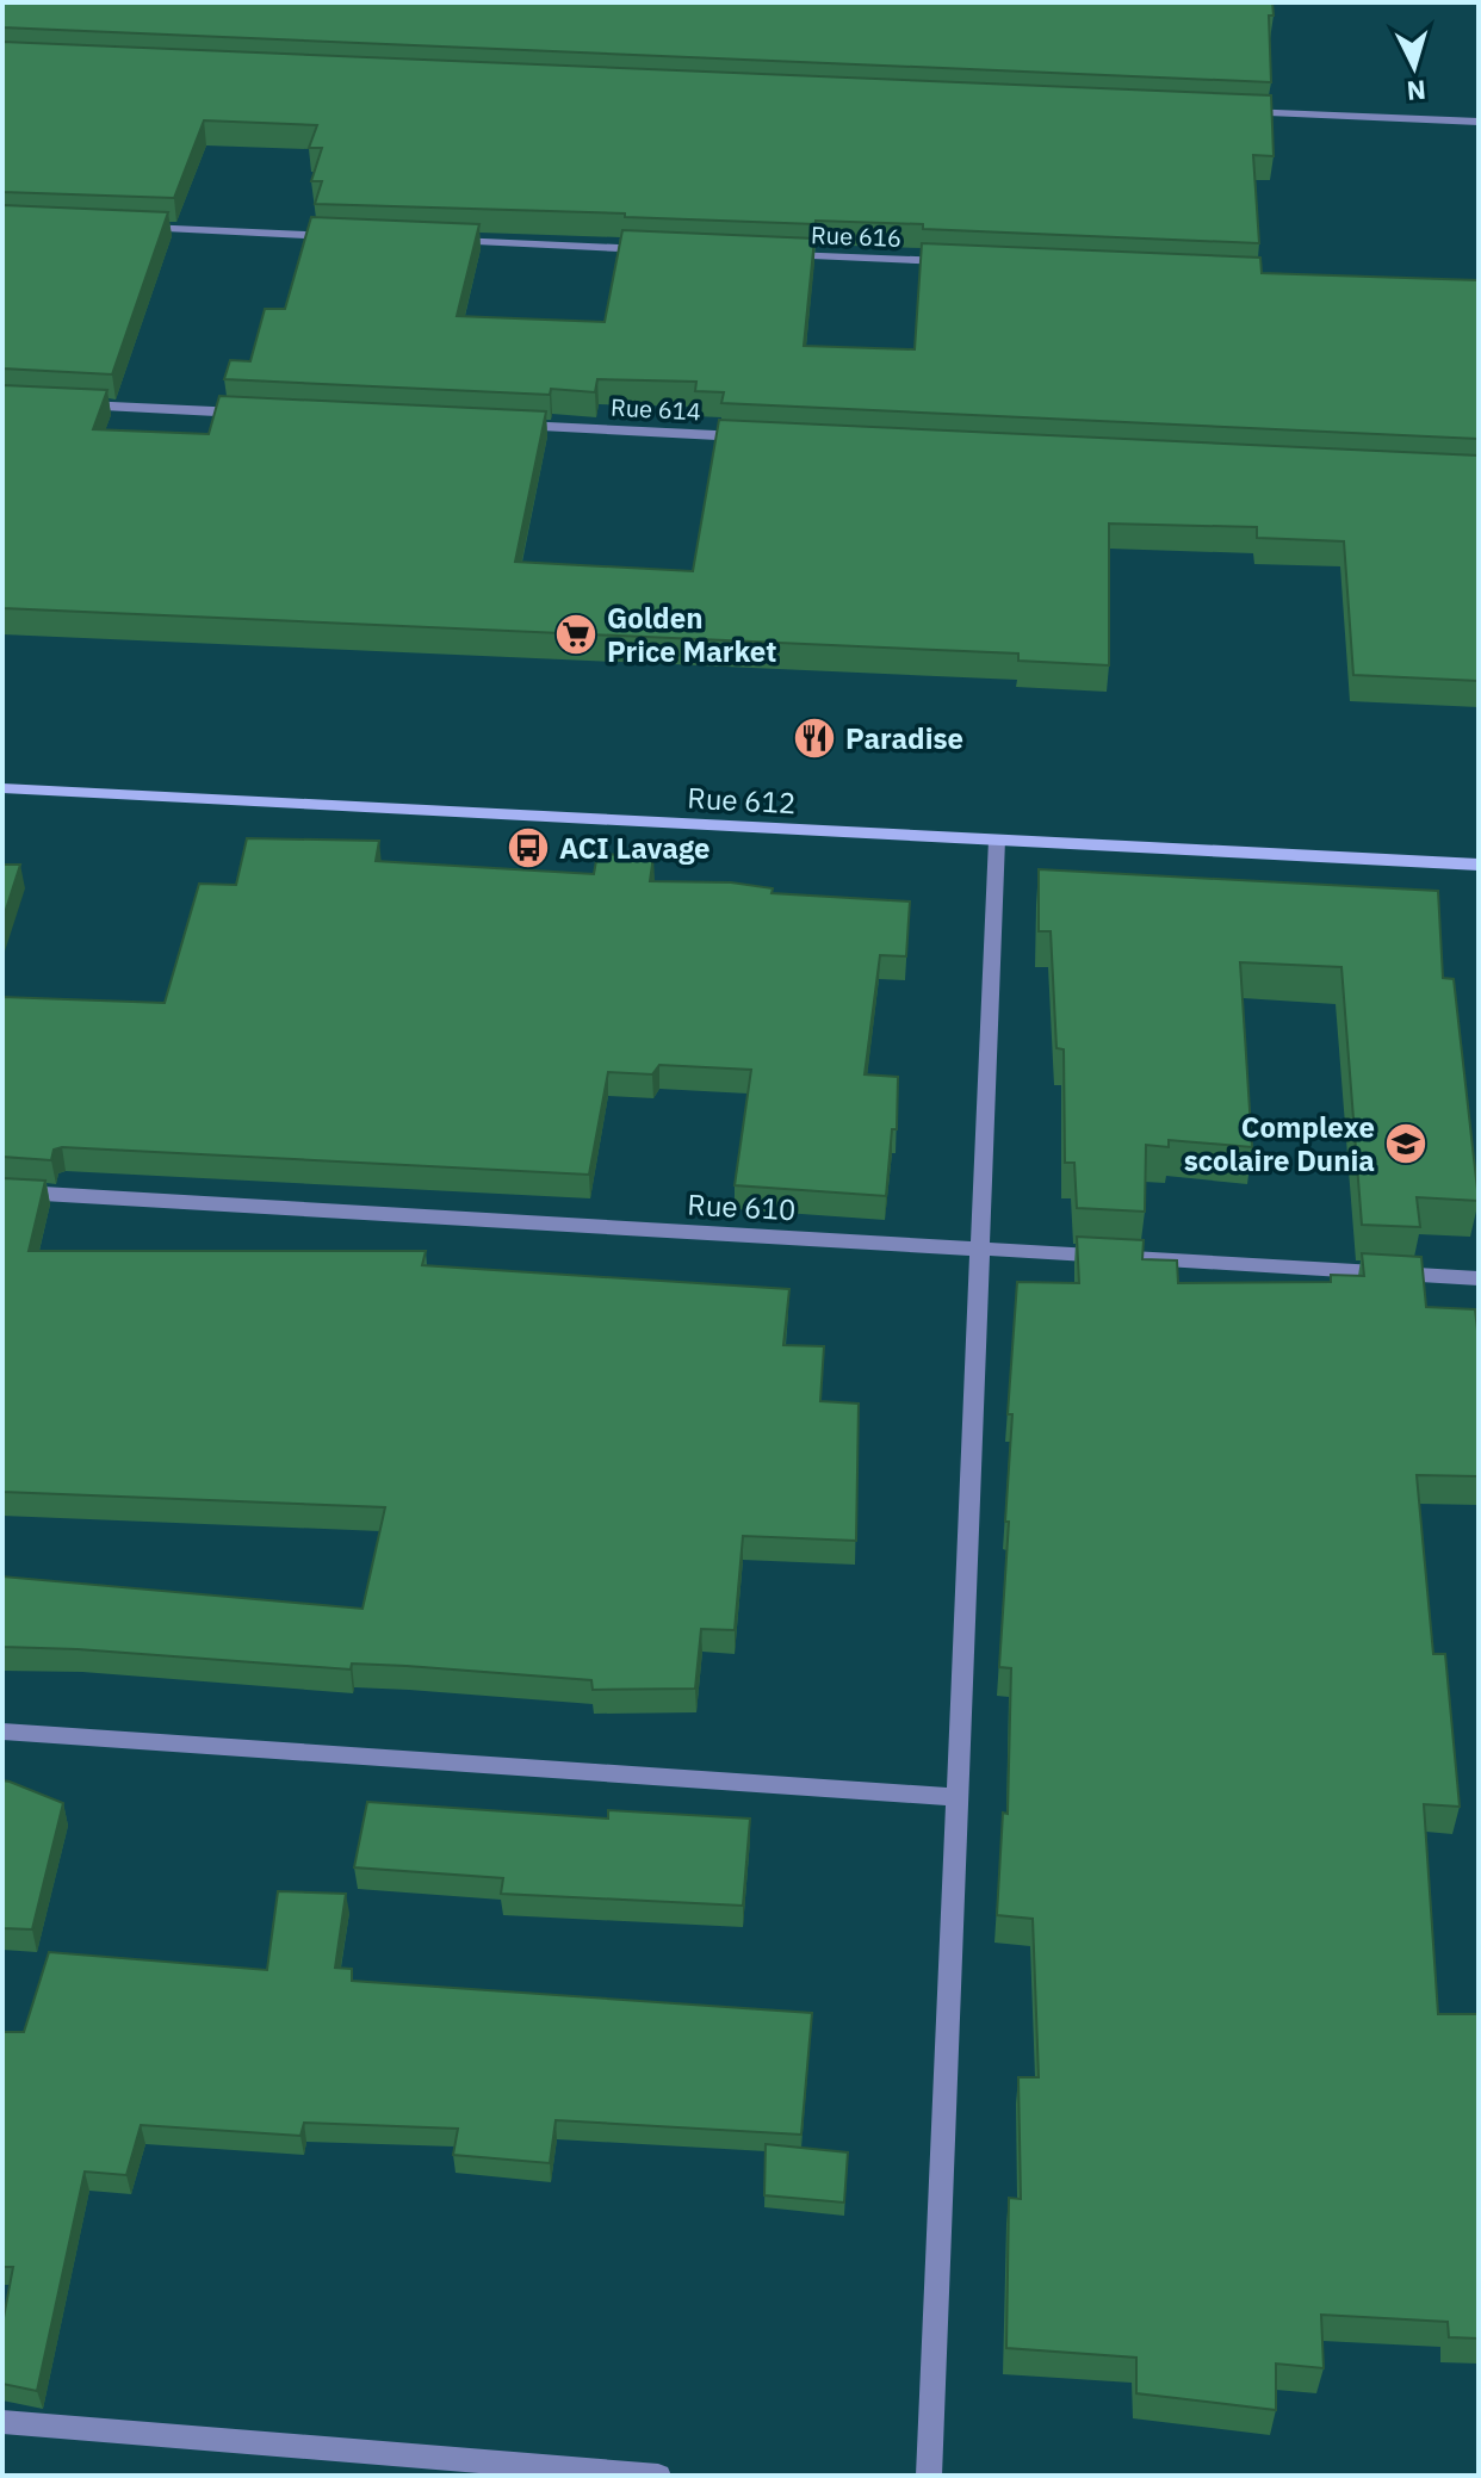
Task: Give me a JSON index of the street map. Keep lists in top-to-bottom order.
{
  "streets": {
    "street": [
      "Rue 616",
      "Rue 614",
      "Rue 612",
      "Rue 610"
    ]
  },
  "places": {
    "supermarket": ["Golden Price Market"],
    "restaurant": ["Paradise"],
    "bus stop": ["ACI Lavage"],
    "school or university": ["Complexe scolaire Dunia"]
  },
  "north": "bottom"
}
